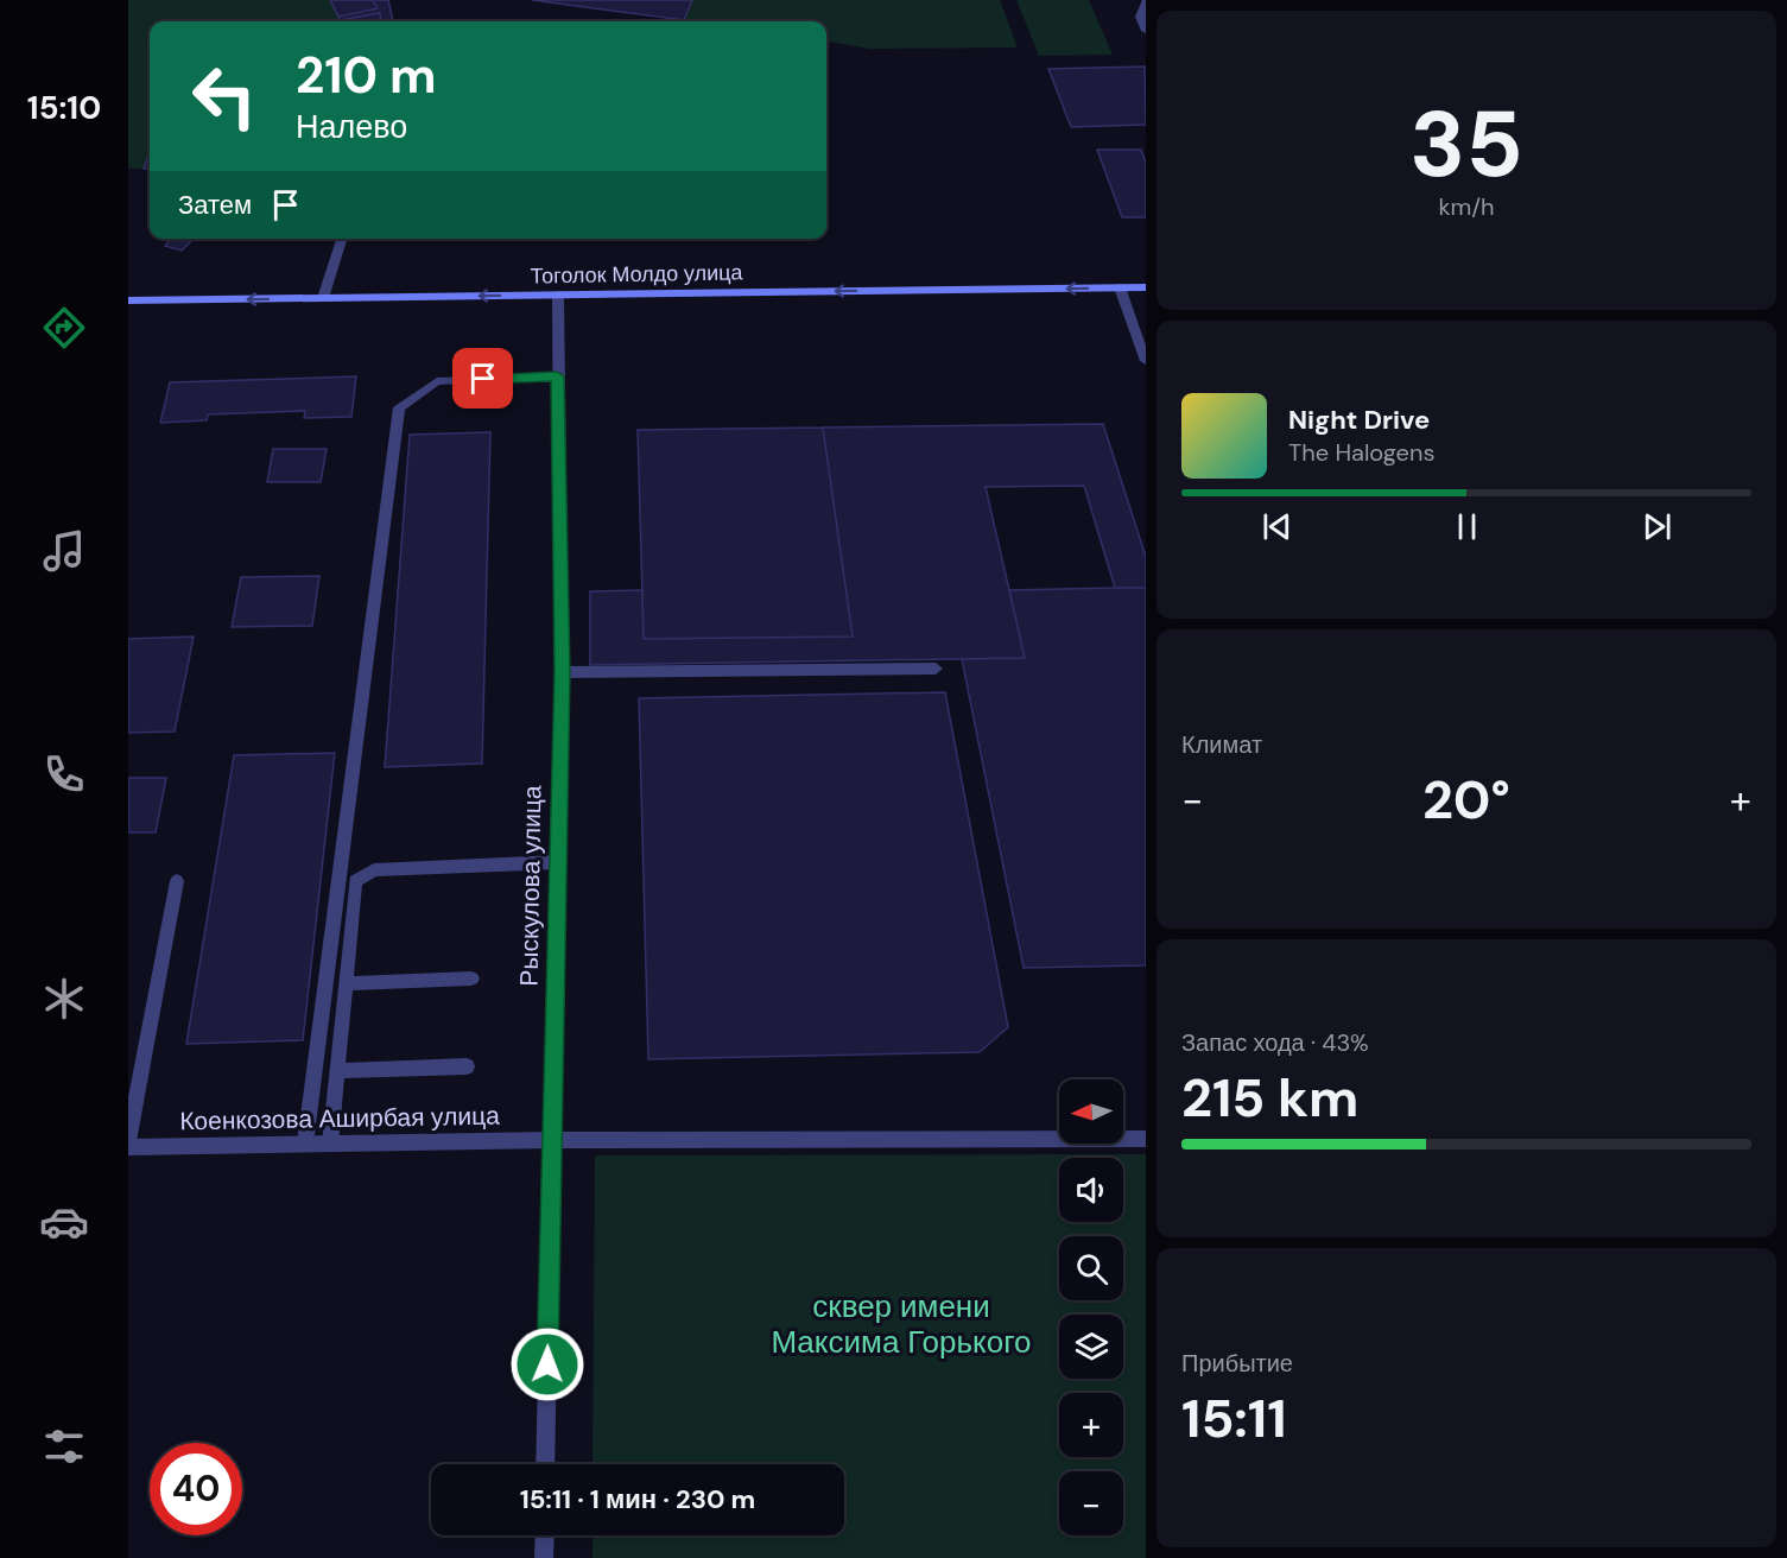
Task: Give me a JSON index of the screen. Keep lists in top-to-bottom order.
{
  "streets": {
    "main road": ["Тоголок Молдо улица"],
    "street": ["Рыскулова улица", "Коенкозова Аширбая улица"]
  },
  "crossings": [
    ["Тоголок Молдо улица", "Рыскулова улица"],
    ["Рыскулова улица", "Коенкозова Аширбая улица"]
  ],
  "one_way": ["Тоголок Молдо улица"],
  "parks": ["сквер имени Максима Горького"],
  "north": "left",
  "page": {
    "tabs": "15:10",
    "tile": [
      ["35", "km/h"],
      "Климат",
      ["Запас хода · 43%", "215 km"],
      ["Прибытие", "15:11"]
    ],
    "turn": ["210 m", "Налево"],
    "then": "Затем",
    "song": ["Night Drive", "The Halogens"],
    "heat": ["−", "20°", "+"],
    "map_buttons": ["+", "−"],
    "limit": "40",
    "trip": "15:11 · 1 мин · 230 m"
  }
}
